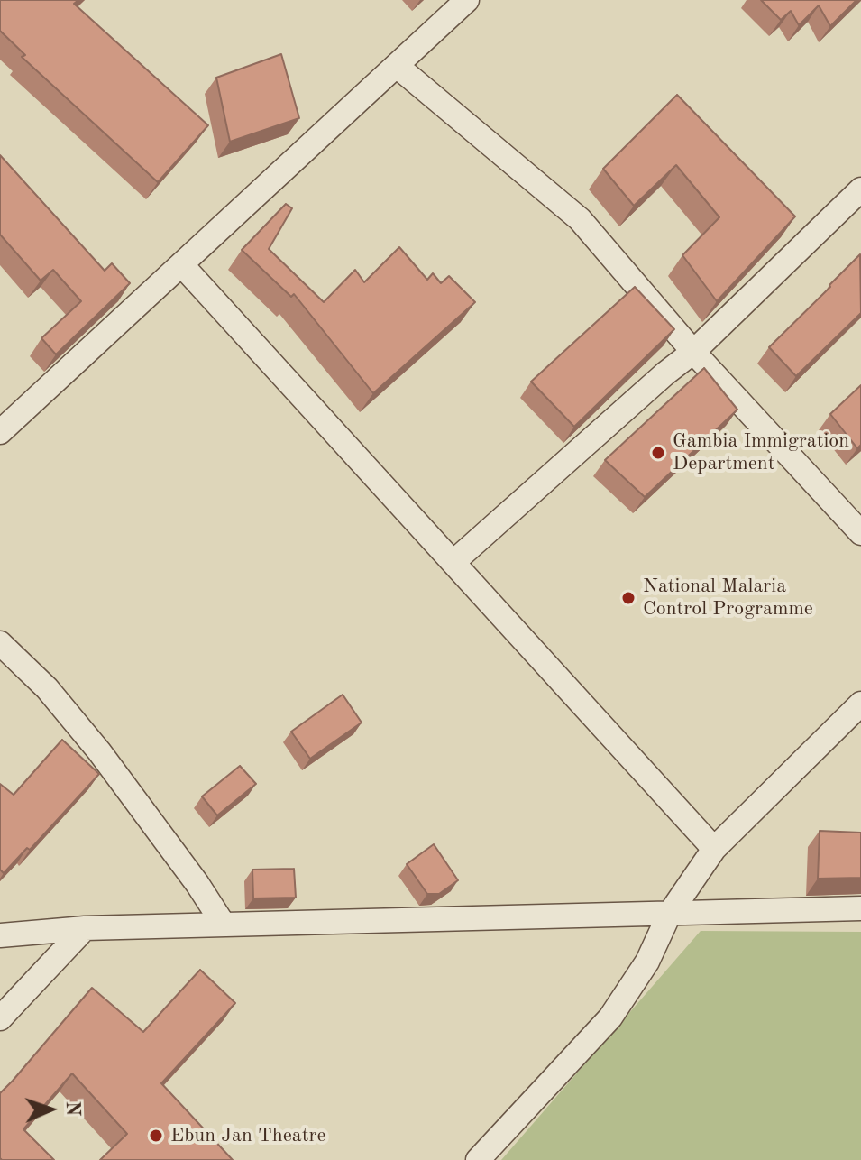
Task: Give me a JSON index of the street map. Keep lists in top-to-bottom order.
{
  "places": ["Gambia Immigration Department", "National Malaria Control Programme", "Ebun Jan Theatre"],
  "north": "right"
}
